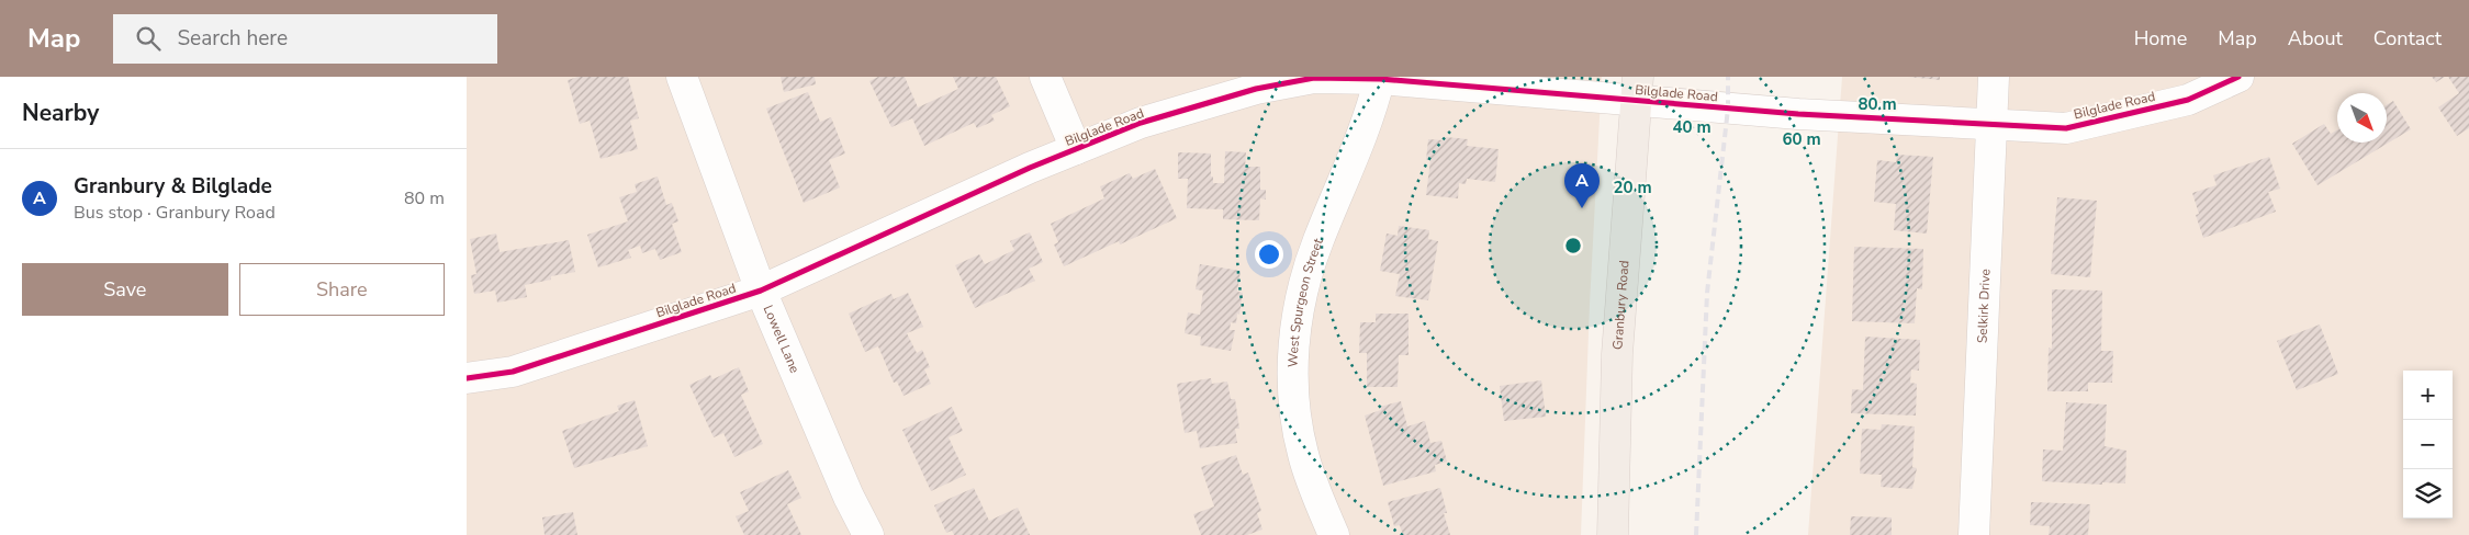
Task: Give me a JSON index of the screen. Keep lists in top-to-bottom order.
{
  "streets": {
    "main road": ["Granbury Road"],
    "street": [
      "Bilglade Road",
      "West Spurgeon Street",
      "Selkirk Drive",
      "Lowell Lane"
    ]
  },
  "crossings": [
    ["Bilglade Road", "West Spurgeon Street"],
    ["Bilglade Road", "Granbury Road"],
    ["Bilglade Road", "Selkirk Drive"],
    ["Bilglade Road", "Lowell Lane"]
  ],
  "north": "bottom right",
  "page": {
    "header": "Map",
    "search": "Search here",
    "nav": [
      "Home",
      "Map",
      "About",
      "Contact"
    ],
    "heading": "Nearby",
    "list": [
      {
        "mark": "A",
        "name": "Granbury & Bilglade",
        "note": "Bus stop · Granbury Road",
        "value": "80 m"
      }
    ],
    "pins": "A",
    "buttons": ["Save", "Share"],
    "map_buttons": ["+", "−"]
  },
  "rings": [
    "80 m",
    "40 m",
    "60 m",
    "20 m"
  ]
}
